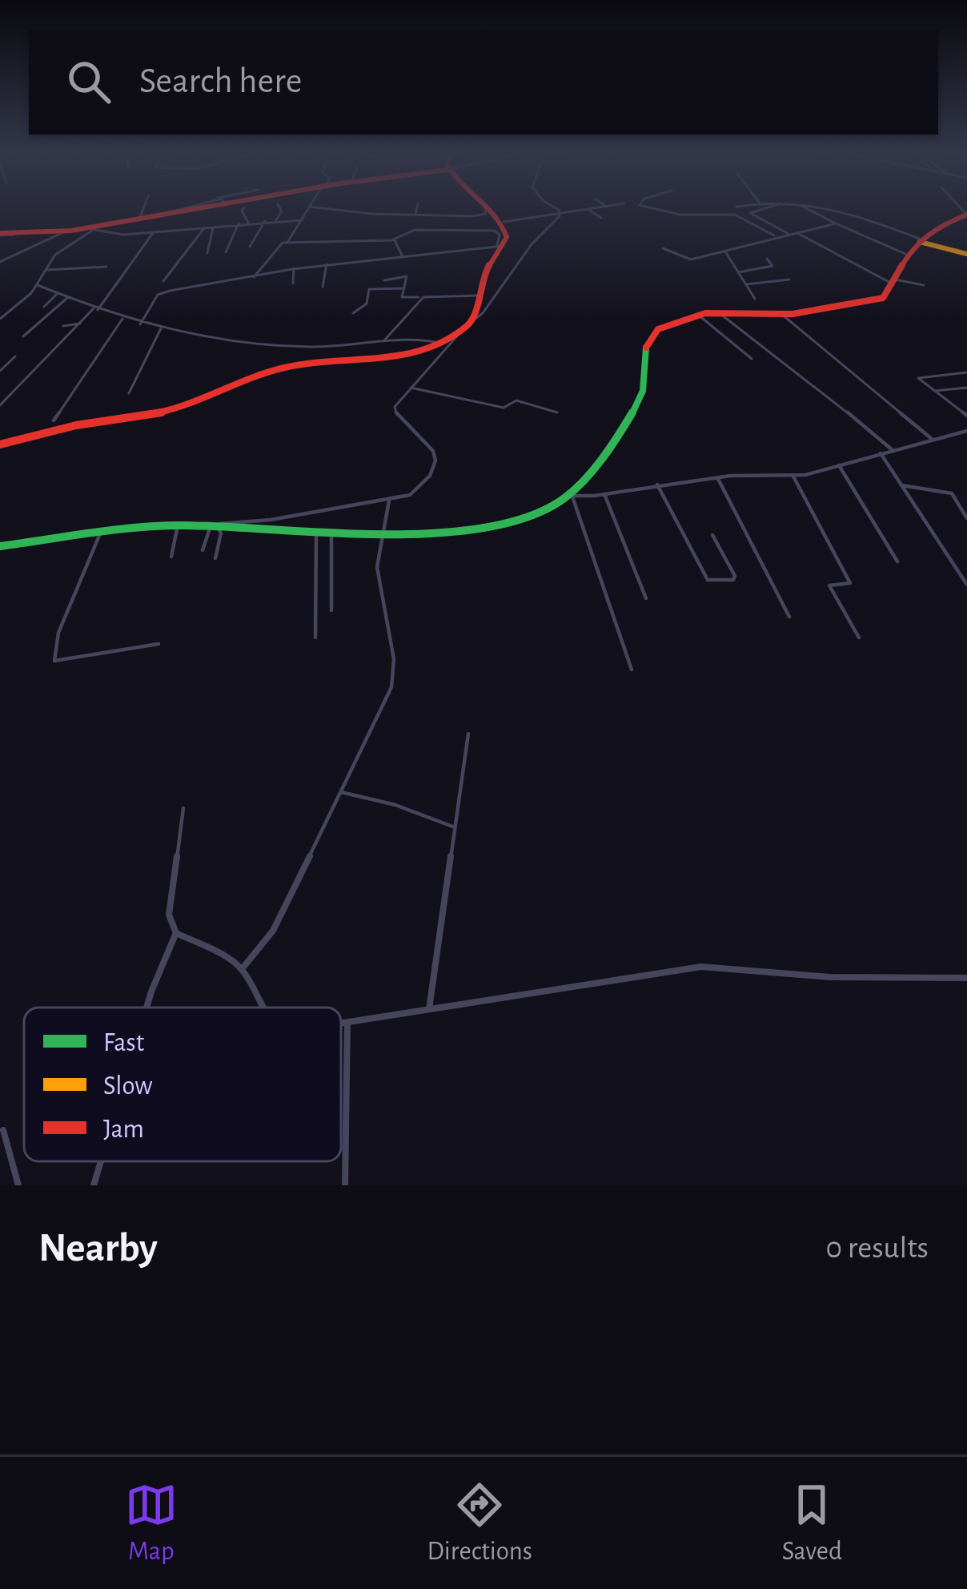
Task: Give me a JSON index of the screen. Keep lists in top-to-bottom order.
{
  "legend": ["Fast", "Slow", "Jam"],
  "page": {
    "search": "Search here",
    "heading": ["Nearby", "0 results"],
    "nav": ["Map", "Directions", "Saved"]
  }
}
